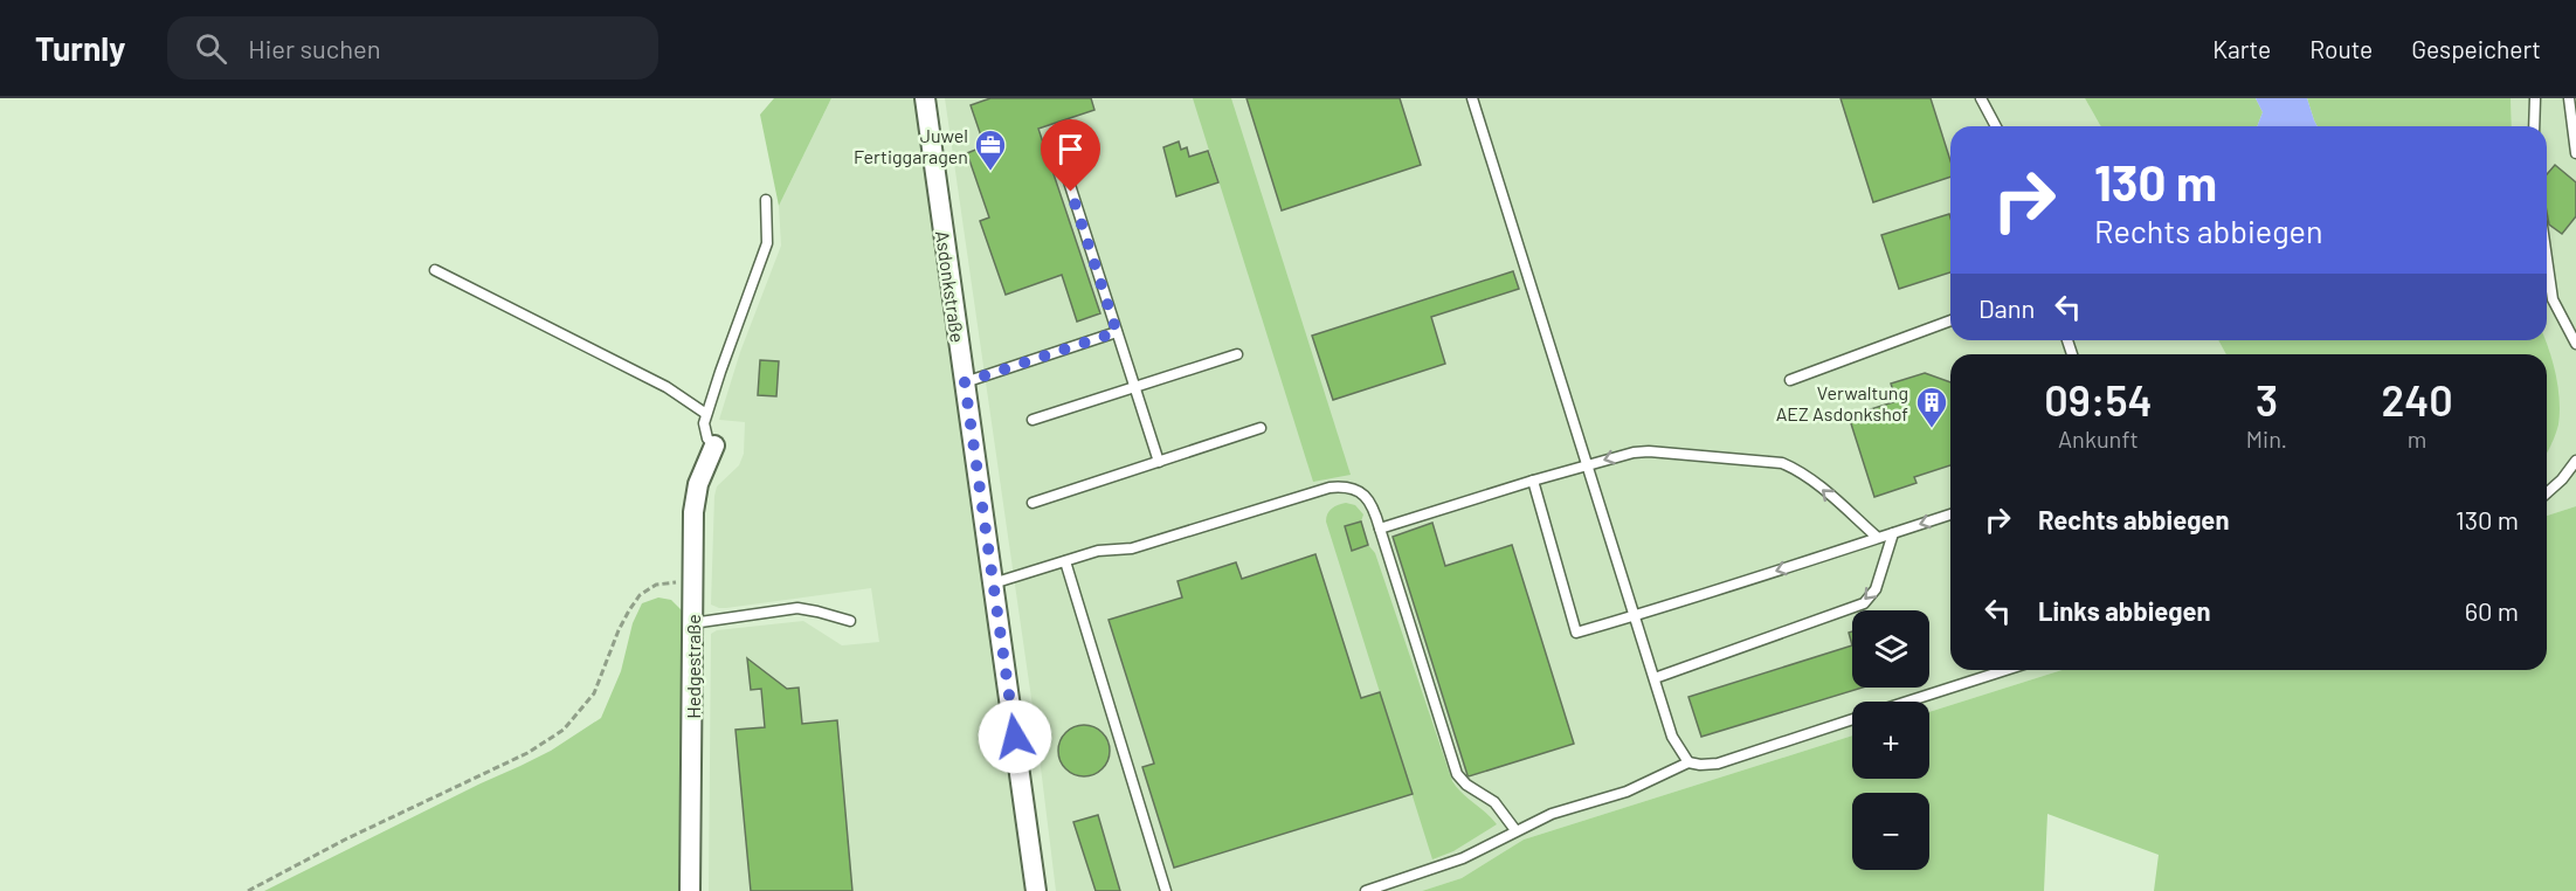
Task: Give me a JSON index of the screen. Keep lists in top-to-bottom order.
{
  "streets": {
    "street": ["Asdonkstraße", "Hedgestraße"]
  },
  "places": {
    "office": ["Juwel Fertiggaragen"],
    "building": ["Verwaltung AEZ Asdonkshof"]
  },
  "page": {
    "header": "Turnly",
    "search": "Hier suchen",
    "nav": ["Karte", "Route", "Gespeichert"],
    "turn": ["130 m", "Rechts abbiegen"],
    "then": "Dann",
    "eta": [
      "09:54",
      "Ankunft",
      "3",
      "Min.",
      "240",
      "m"
    ],
    "list": [
      {
        "name": "Rechts abbiegen",
        "value": "130 m"
      },
      {
        "name": "Links abbiegen",
        "value": "60 m"
      }
    ],
    "map_buttons": ["+", "−"]
  }
}
